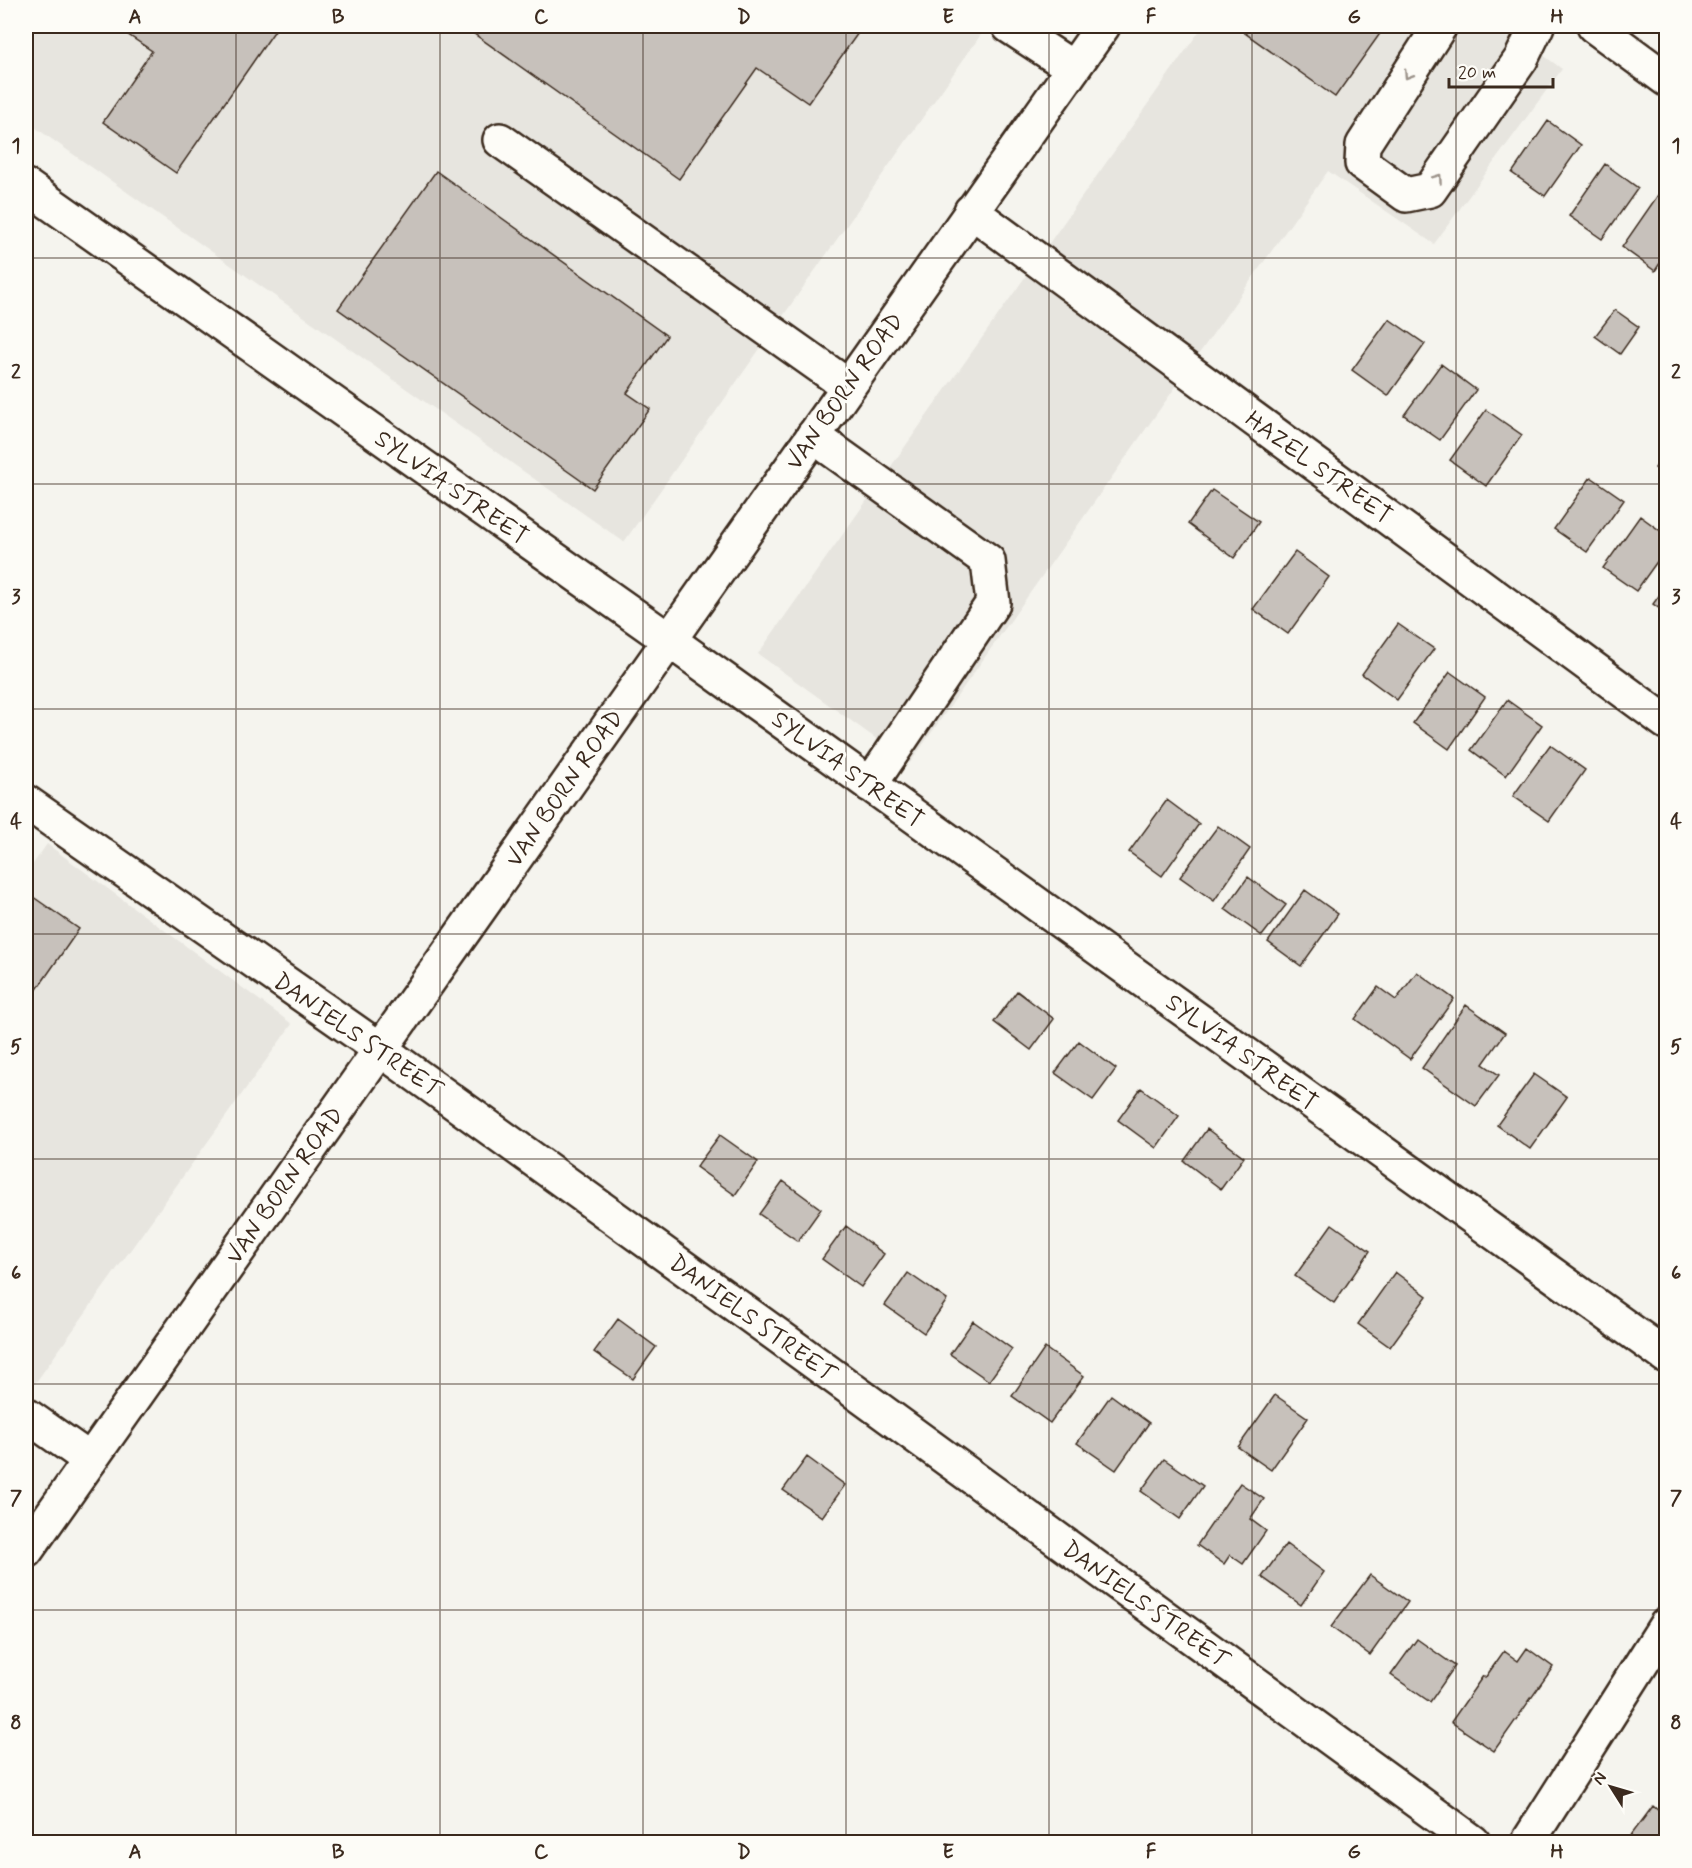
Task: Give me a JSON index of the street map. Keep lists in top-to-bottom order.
{
  "streets": {
    "street": [
      "VAN BORN ROAD",
      "HAZEL STREET",
      "SYLVIA STREET",
      "DANIELS STREET"
    ]
  },
  "crossings": [
    ["VAN BORN ROAD", "HAZEL STREET"],
    ["VAN BORN ROAD", "SYLVIA STREET"],
    ["VAN BORN ROAD", "DANIELS STREET"]
  ],
  "scale_bar": "20 m",
  "north": "top left",
  "grid": {
    "columns": [
      "A",
      "B",
      "C",
      "D",
      "E",
      "F",
      "G",
      "H"
    ],
    "rows": [
      "1",
      "2",
      "3",
      "4",
      "5",
      "6",
      "7",
      "8"
    ]
  }
}
